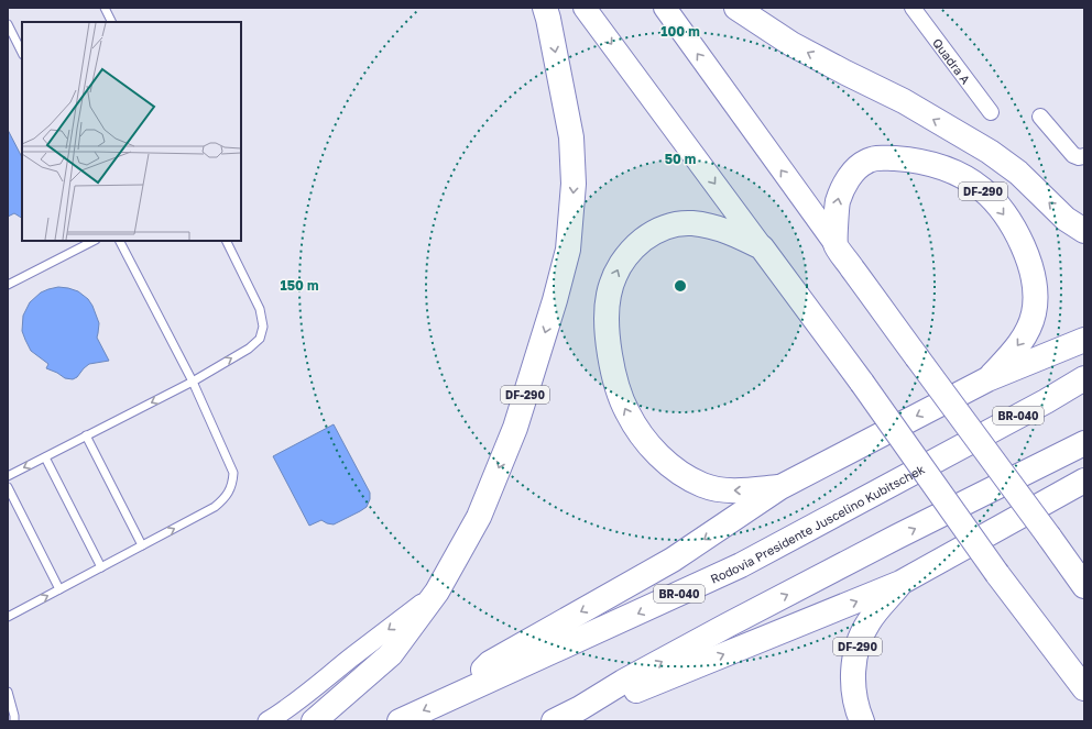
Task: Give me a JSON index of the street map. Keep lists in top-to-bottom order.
{
  "streets": {
    "highway": ["DF-290", "BR-040", "Rodovia Presidente Juscelino Kubitschek"],
    "street": ["Quadra A"]
  },
  "rings": ["100 m", "50 m", "150 m"]
}
